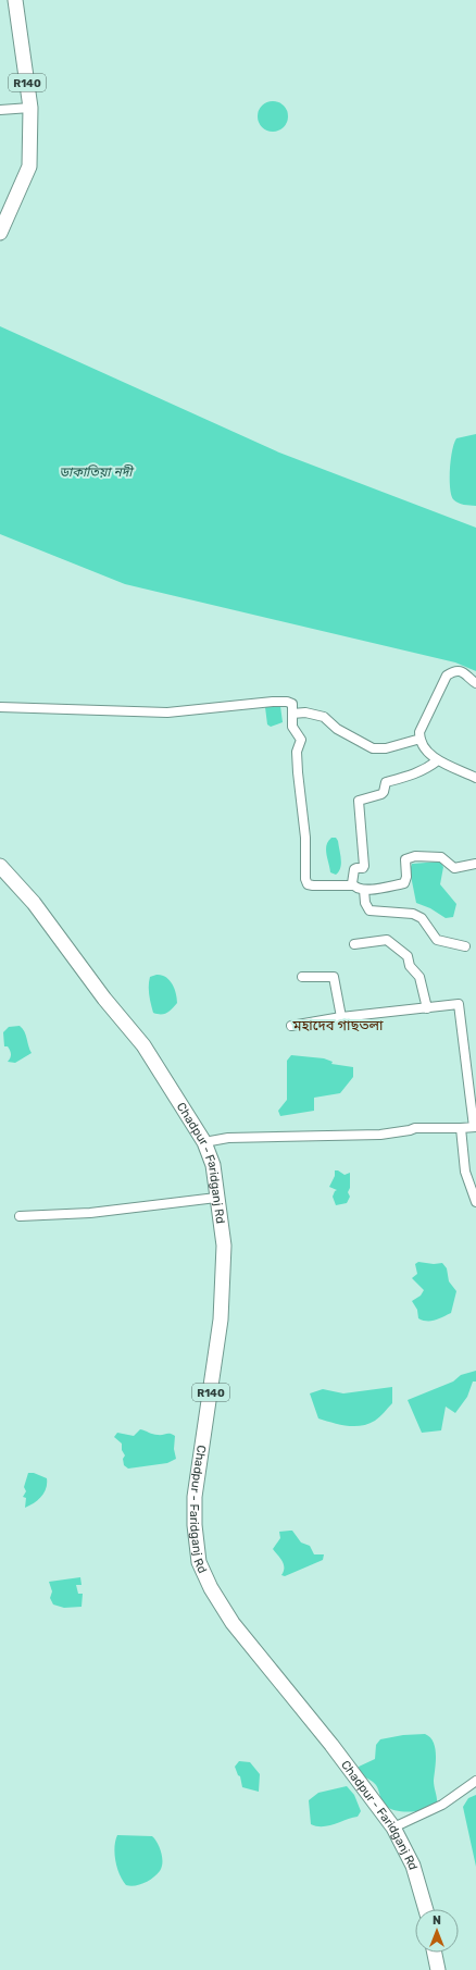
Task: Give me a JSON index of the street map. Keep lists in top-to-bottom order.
{
  "streets": {
    "main road": ["R140", "Chadpur - Faridganj Rd"]
  },
  "districts": ["মহাদেব গাছতলা"],
  "water": ["ডাকাতিয়া নদী"],
  "north": "top"
}
